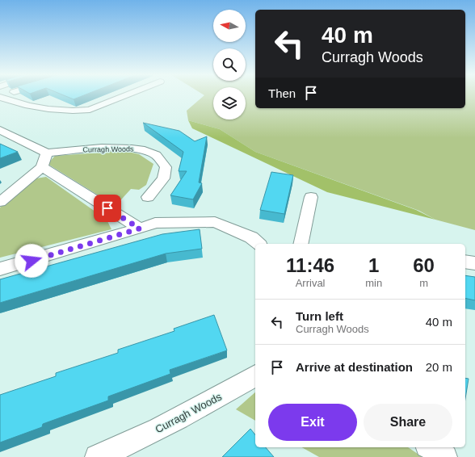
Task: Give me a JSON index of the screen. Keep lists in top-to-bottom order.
{
  "streets": {
    "street": ["Curragh Woods"]
  },
  "north": "left",
  "page": {
    "turn": ["40 m", "Curragh Woods"],
    "then": "Then",
    "eta": [
      "11:46",
      "Arrival",
      "1",
      "min",
      "60",
      "m"
    ],
    "list": [
      {
        "name": "Turn left",
        "note": "Curragh Woods",
        "value": "40 m"
      },
      {
        "name": "Arrive at destination",
        "value": "20 m"
      }
    ],
    "buttons": ["Exit", "Share"]
  }
}
